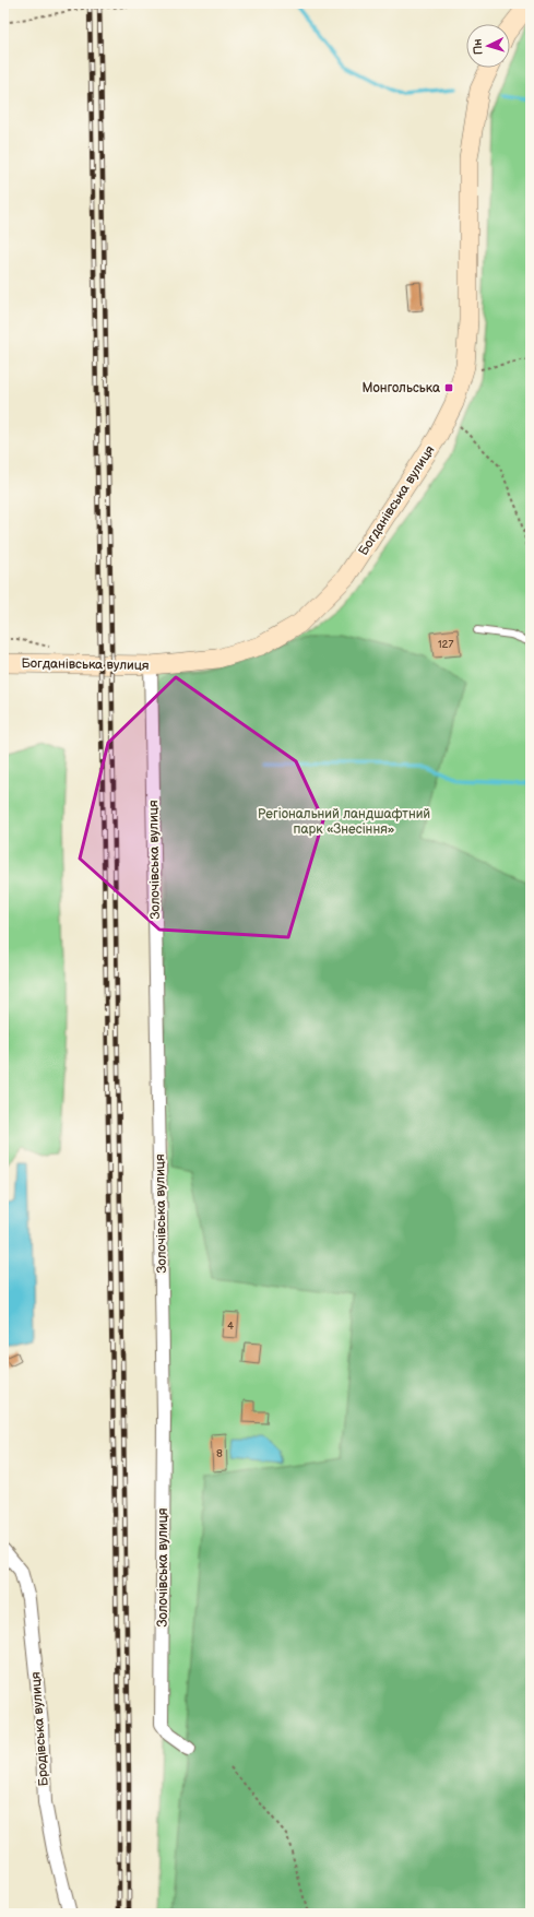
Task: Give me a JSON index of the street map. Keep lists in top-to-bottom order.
{
  "streets": {
    "main road": ["Богданівська вулиця"],
    "street": ["Золочівська вулиця", "Бродівська вулиця"]
  },
  "crossings": [
    ["Богданівська вулиця", "Золочівська вулиця"]
  ],
  "parks": ["Регіональний ландшафтний парк «Знесіння»"],
  "places": {
    "transit": ["Монгольська"]
  },
  "house_numbers": ["127", "4", "8"],
  "north": "left"
}
